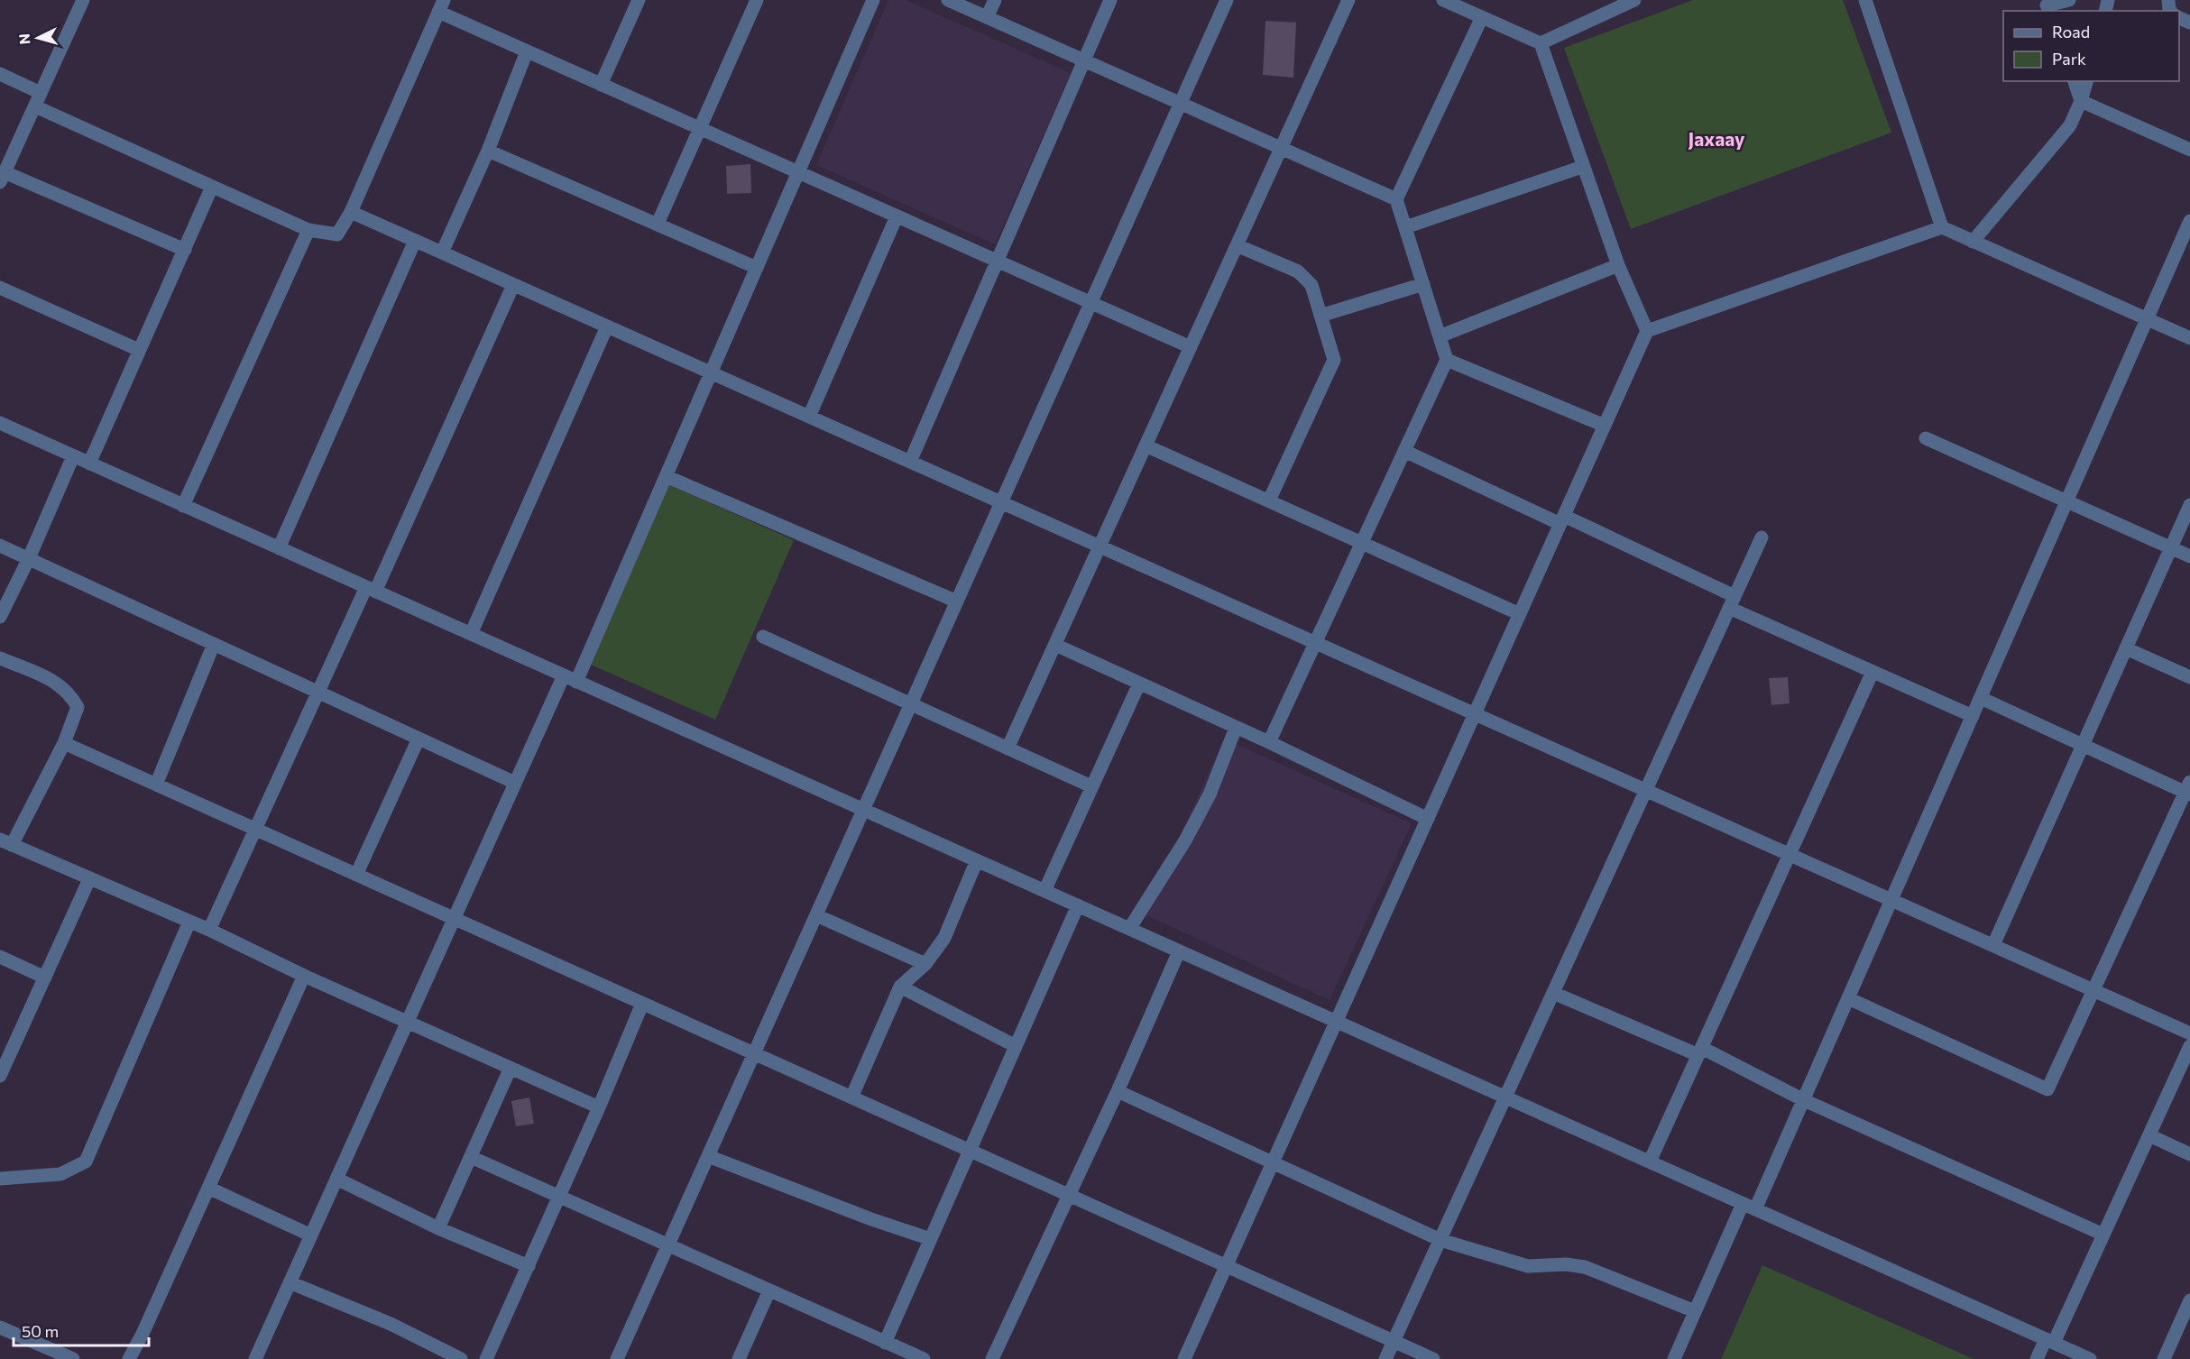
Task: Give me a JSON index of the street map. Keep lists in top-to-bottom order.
{
  "districts": ["Jaxaay"],
  "legend": ["Road", "Park"],
  "scale_bar": "50 m",
  "north": "left"
}
